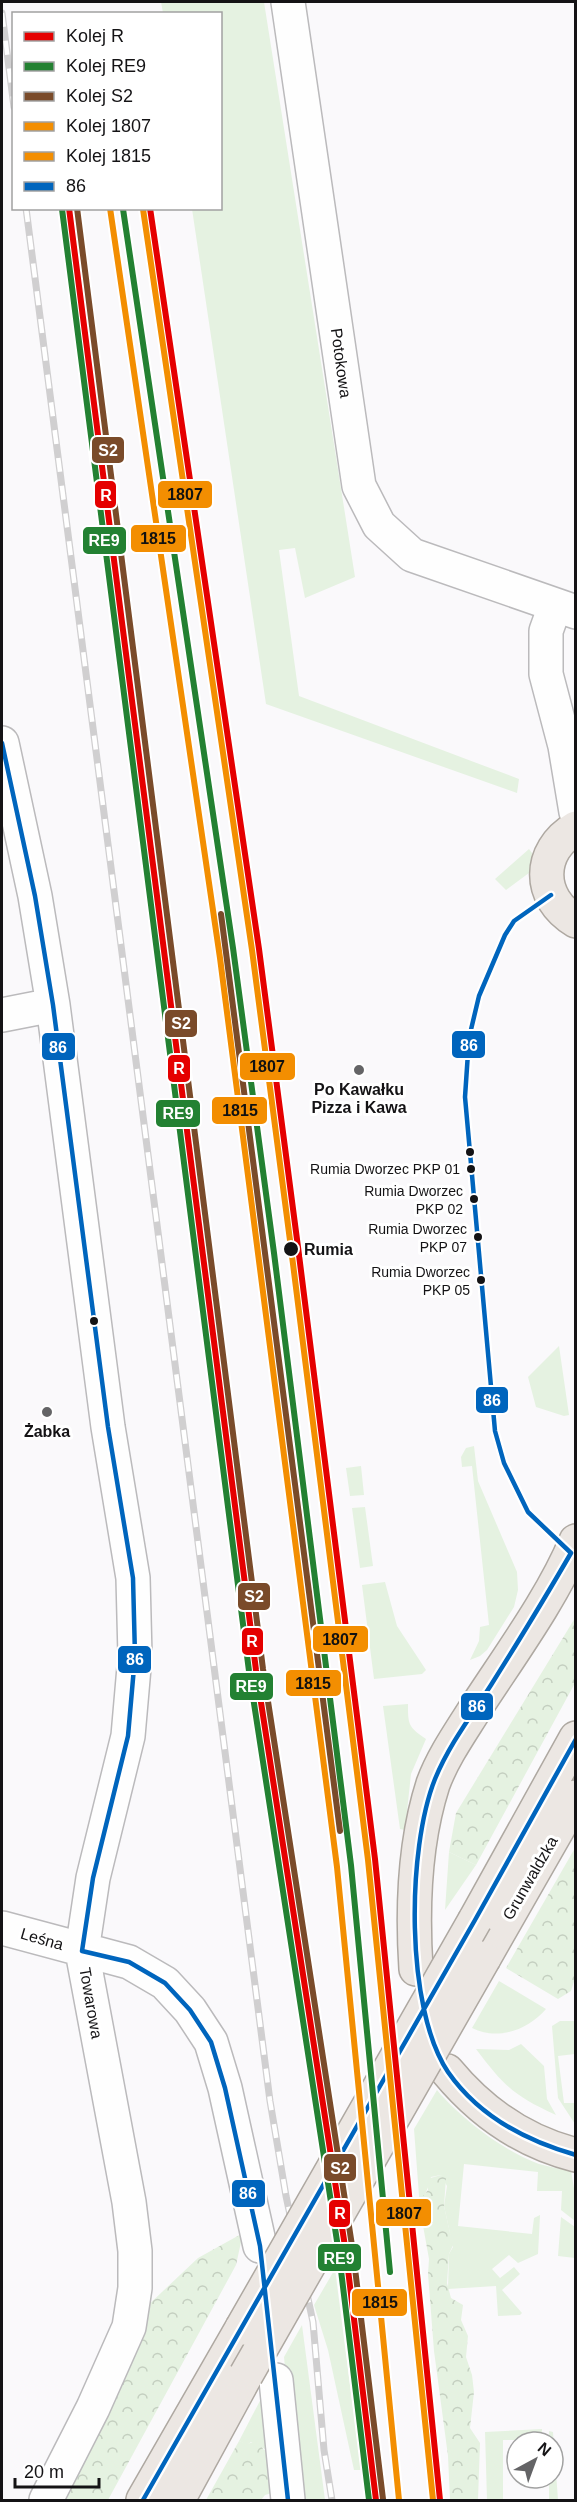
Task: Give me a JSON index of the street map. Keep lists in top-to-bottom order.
{
  "streets": {
    "main road": ["Grunwaldzka"],
    "street": ["Potokowa", "Leśna", "Towarowa"]
  },
  "crossings": [
    ["Leśna", "Towarowa"]
  ],
  "places": [
    "Po Kawałku Pizza i Kawa",
    "Rumia Dworzec PKP 01",
    "Rumia Dworzec PKP 02",
    "Rumia Dworzec PKP 07",
    "Rumia",
    "Rumia Dworzec PKP 05",
    "Żabka"
  ],
  "lines": [
    "rail line R",
    "rail line RE9",
    "rail line S2",
    "rail line 1807",
    "rail line 1815",
    "transit line 86"
  ],
  "legend": [
    "Kolej R",
    "Kolej RE9",
    "Kolej S2",
    "Kolej 1807",
    "Kolej 1815",
    "86"
  ],
  "scale_bar": "20 m",
  "north": "top right"
}
